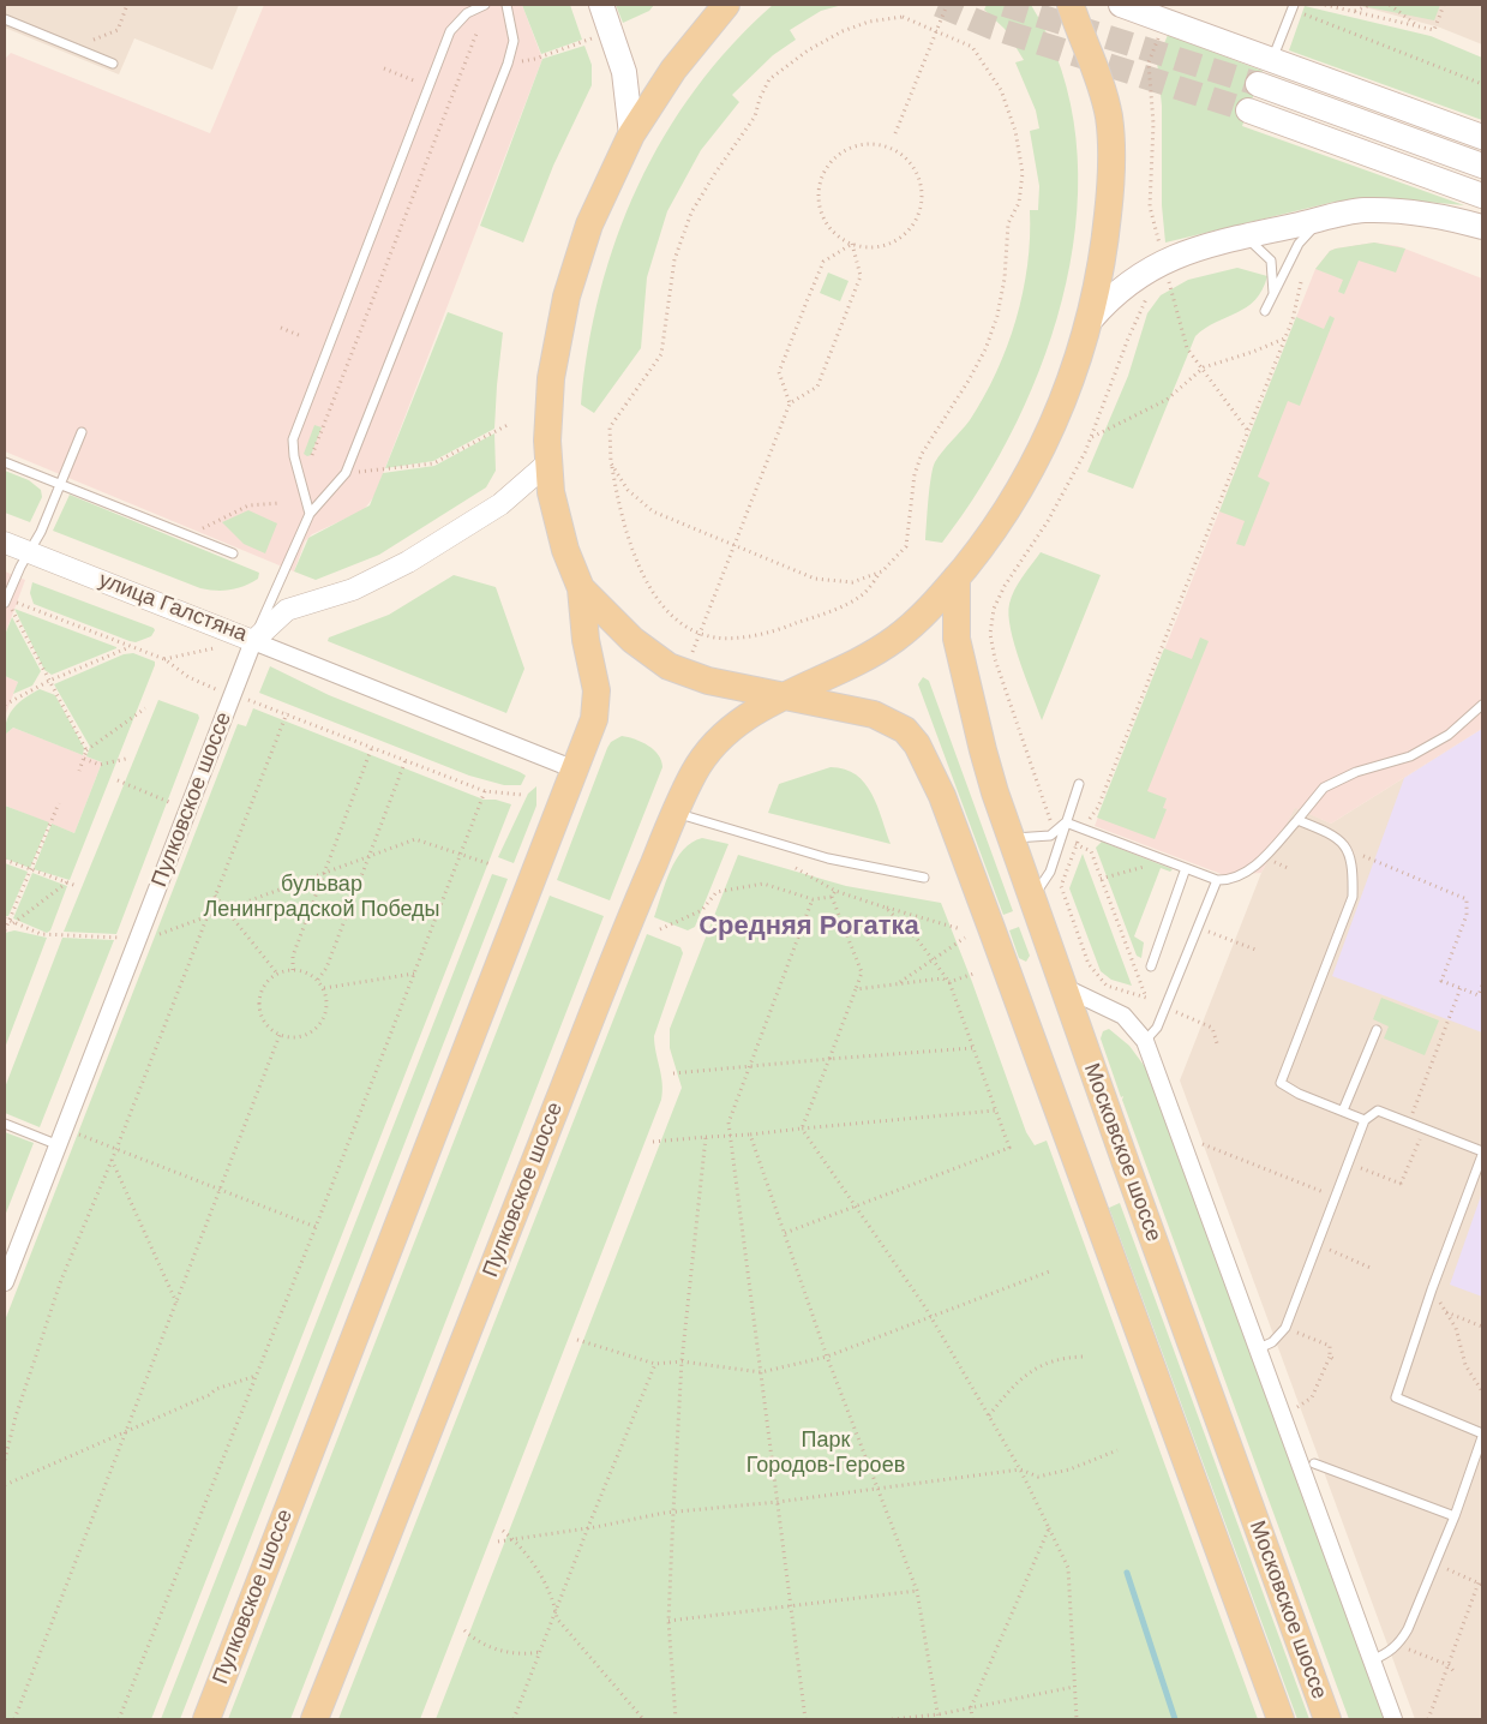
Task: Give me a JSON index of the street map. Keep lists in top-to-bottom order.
{
  "streets": {
    "main road": ["Пулковское шоссе", "Московское шоссе"],
    "street": ["улица Галстяна"]
  },
  "crossings": [
    ["улица Галстяна", "Пулковское шоссе"],
    ["Пулковское шоссе", "Московское шоссе"]
  ],
  "districts": ["Средняя Рогатка"],
  "parks": ["бульвар Ленинградской Победы", "Парк Городов-Героев"]
}
